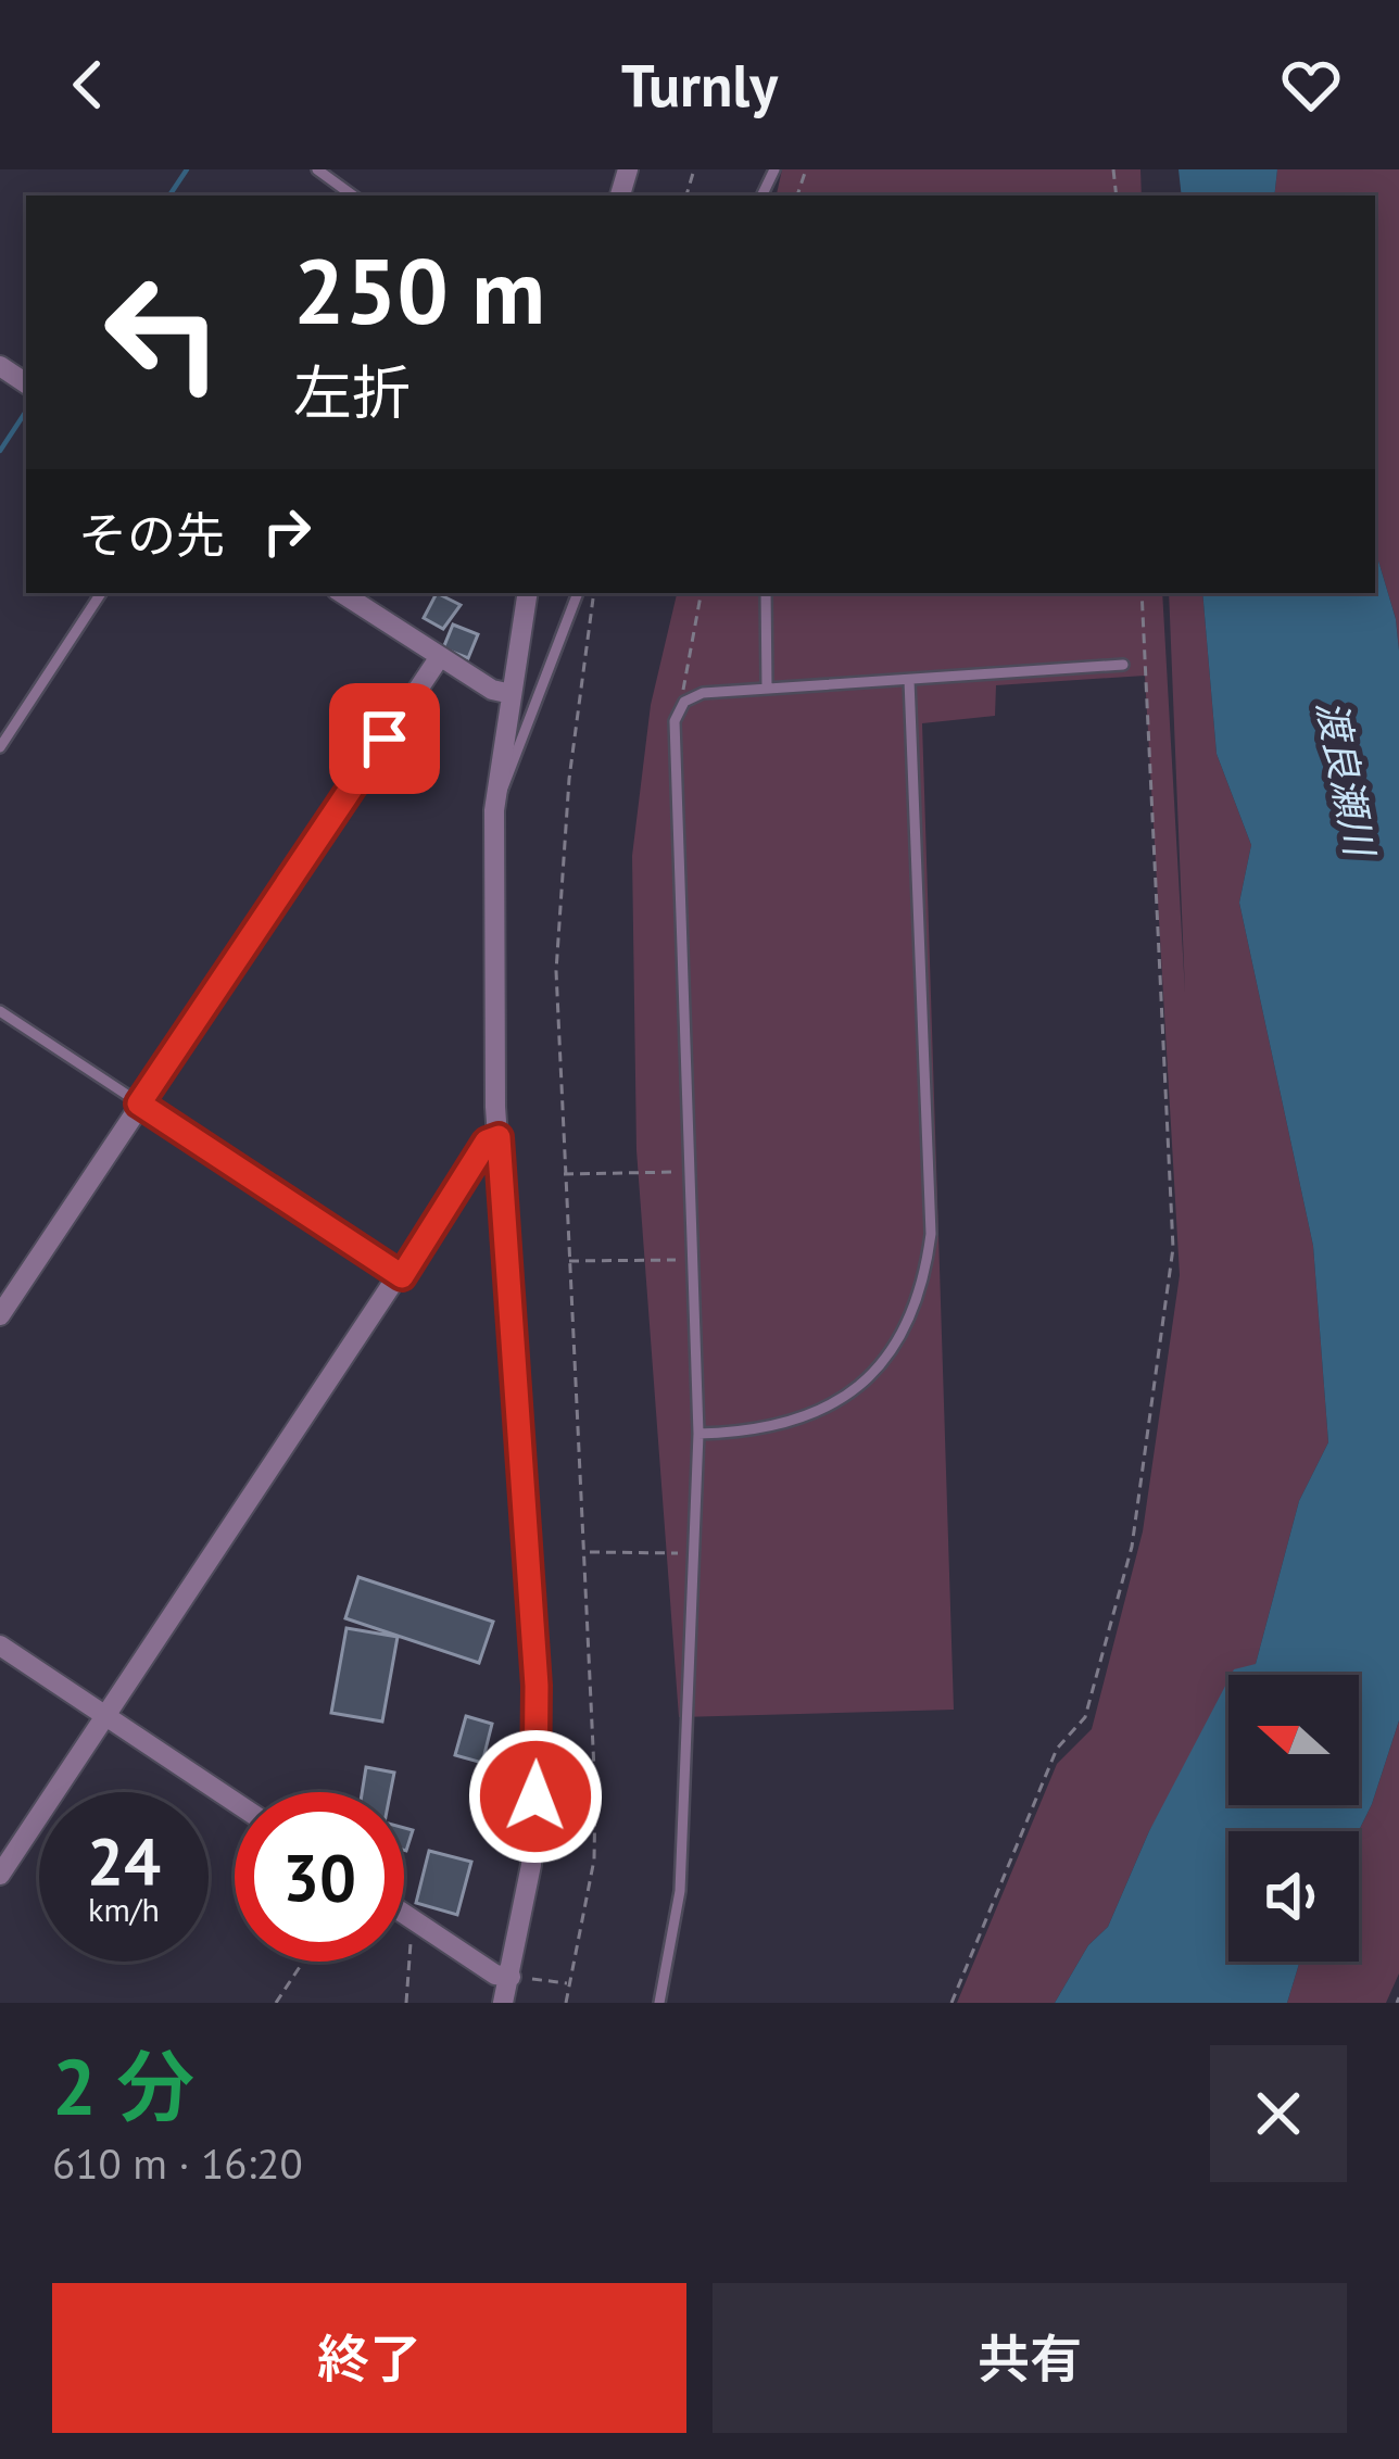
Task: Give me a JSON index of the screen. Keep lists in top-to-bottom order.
{
  "water": ["渡良瀬川"],
  "north": "left",
  "page": {
    "header": "Turnly",
    "turn": ["250 m", "左折"],
    "then": "その先",
    "speed": "24 km/h",
    "limit": "30",
    "heading": ["2 分", "610 m · 16:20"],
    "buttons": ["終了", "共有"]
  }
}
